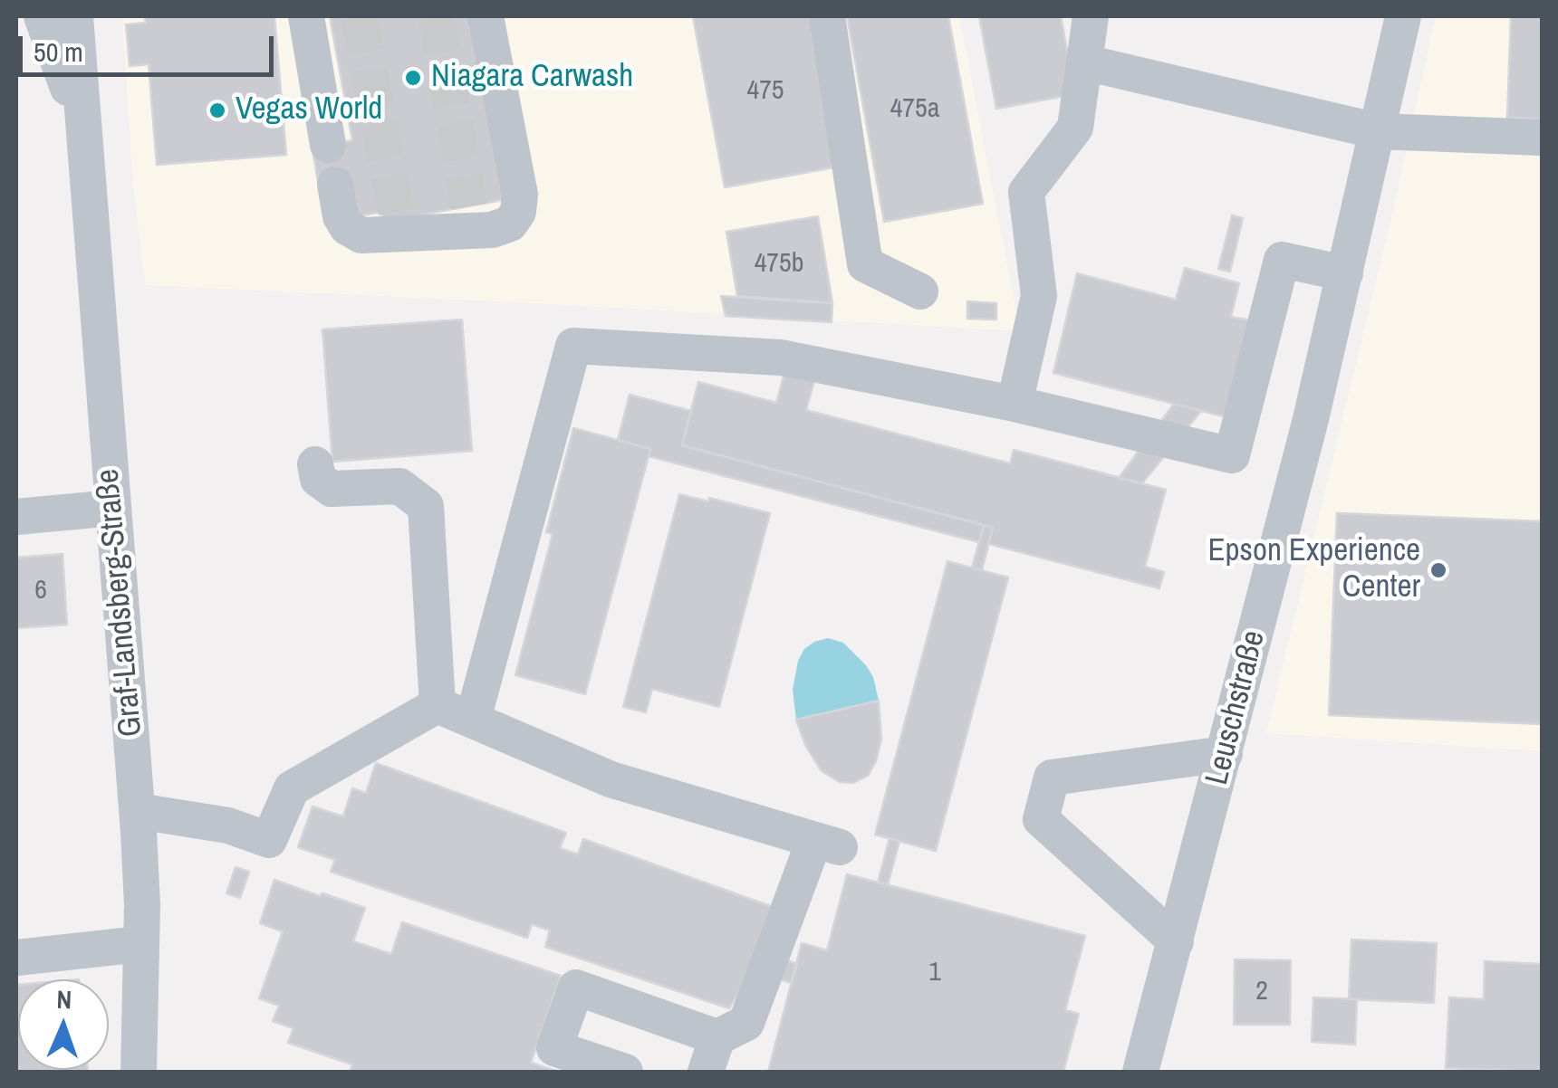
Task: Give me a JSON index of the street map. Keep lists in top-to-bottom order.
{
  "streets": {
    "street": ["Graf-Landsberg-Straße", "Leuschstraße"]
  },
  "places": ["Niagara Carwash", "Vegas World", "Epson Experience Center"],
  "house_numbers": [
    "475",
    "475a",
    "475b",
    "6",
    "1",
    "2"
  ],
  "scale_bar": "50 m",
  "north": "top"
}
